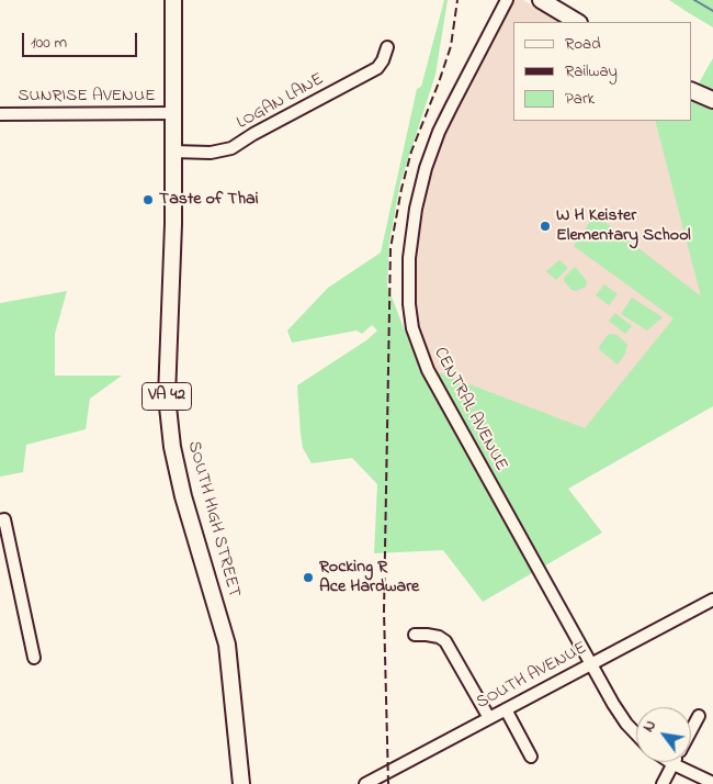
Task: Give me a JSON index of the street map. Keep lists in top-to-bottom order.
{
  "streets": {
    "main road": ["VA 42", "SOUTH HIGH STREET"],
    "street": [
      "SUNRISE AVENUE",
      "LOGAN LANE",
      "CENTRAL AVENUE",
      "SOUTH AVENUE"
    ]
  },
  "crossings": [
    ["SUNRISE AVENUE", "SOUTH HIGH STREET"],
    ["LOGAN LANE", "SOUTH HIGH STREET"],
    ["CENTRAL AVENUE", "SOUTH AVENUE"]
  ],
  "places": ["Taste of Thai", "W H Keister Elementary School", "Rocking R Ace Hardware"],
  "legend": ["Road", "Railway", "Park"],
  "scale_bar": "100 m",
  "north": "top left"
}
